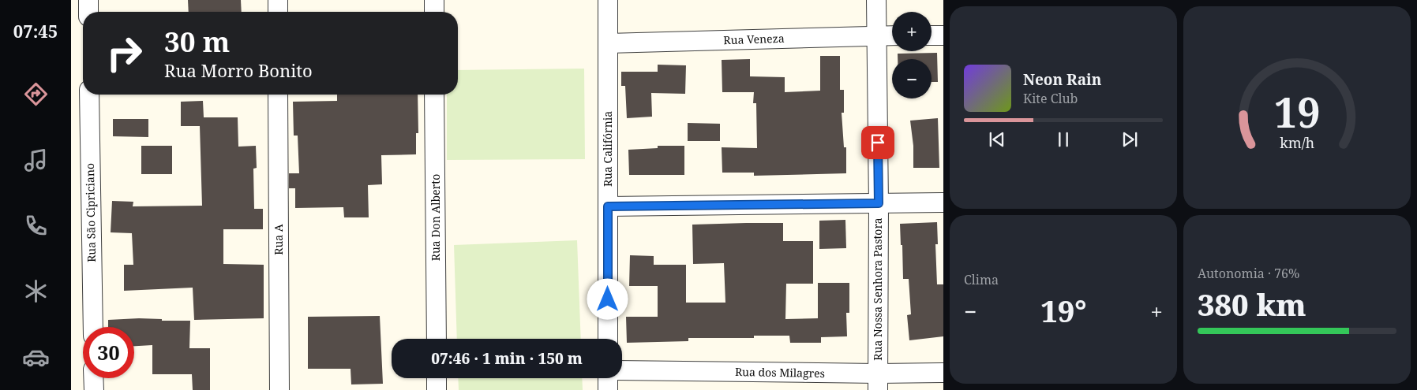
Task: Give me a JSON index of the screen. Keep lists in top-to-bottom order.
{
  "streets": {
    "street": [
      "Rua Veneza",
      "Rua Califórnia",
      "Rua São Cipriciano",
      "Rua Don Alberto",
      "Rua A",
      "Rua Nossa Senhora Pastora",
      "Rua dos Milagres"
    ]
  },
  "crossings": [
    ["Rua Veneza", "Rua Califórnia"],
    ["Rua Veneza", "Rua Nossa Senhora Pastora"],
    ["Rua Nossa Senhora Pastora", "Rua dos Milagres"]
  ],
  "page": {
    "tabs": "07:45",
    "map_buttons": ["+", "−"],
    "turn": ["30 m", "Rua Morro Bonito"],
    "song": ["Neon Rain", "Kite Club"],
    "tile": [
      "Clima",
      ["Autonomia · 76%", "380 km"]
    ],
    "heat": ["−", "19°", "+"],
    "limit": "30",
    "trip": "07:46 · 1 min · 150 m",
    "gauge": ["19", "km/h"]
  }
}
